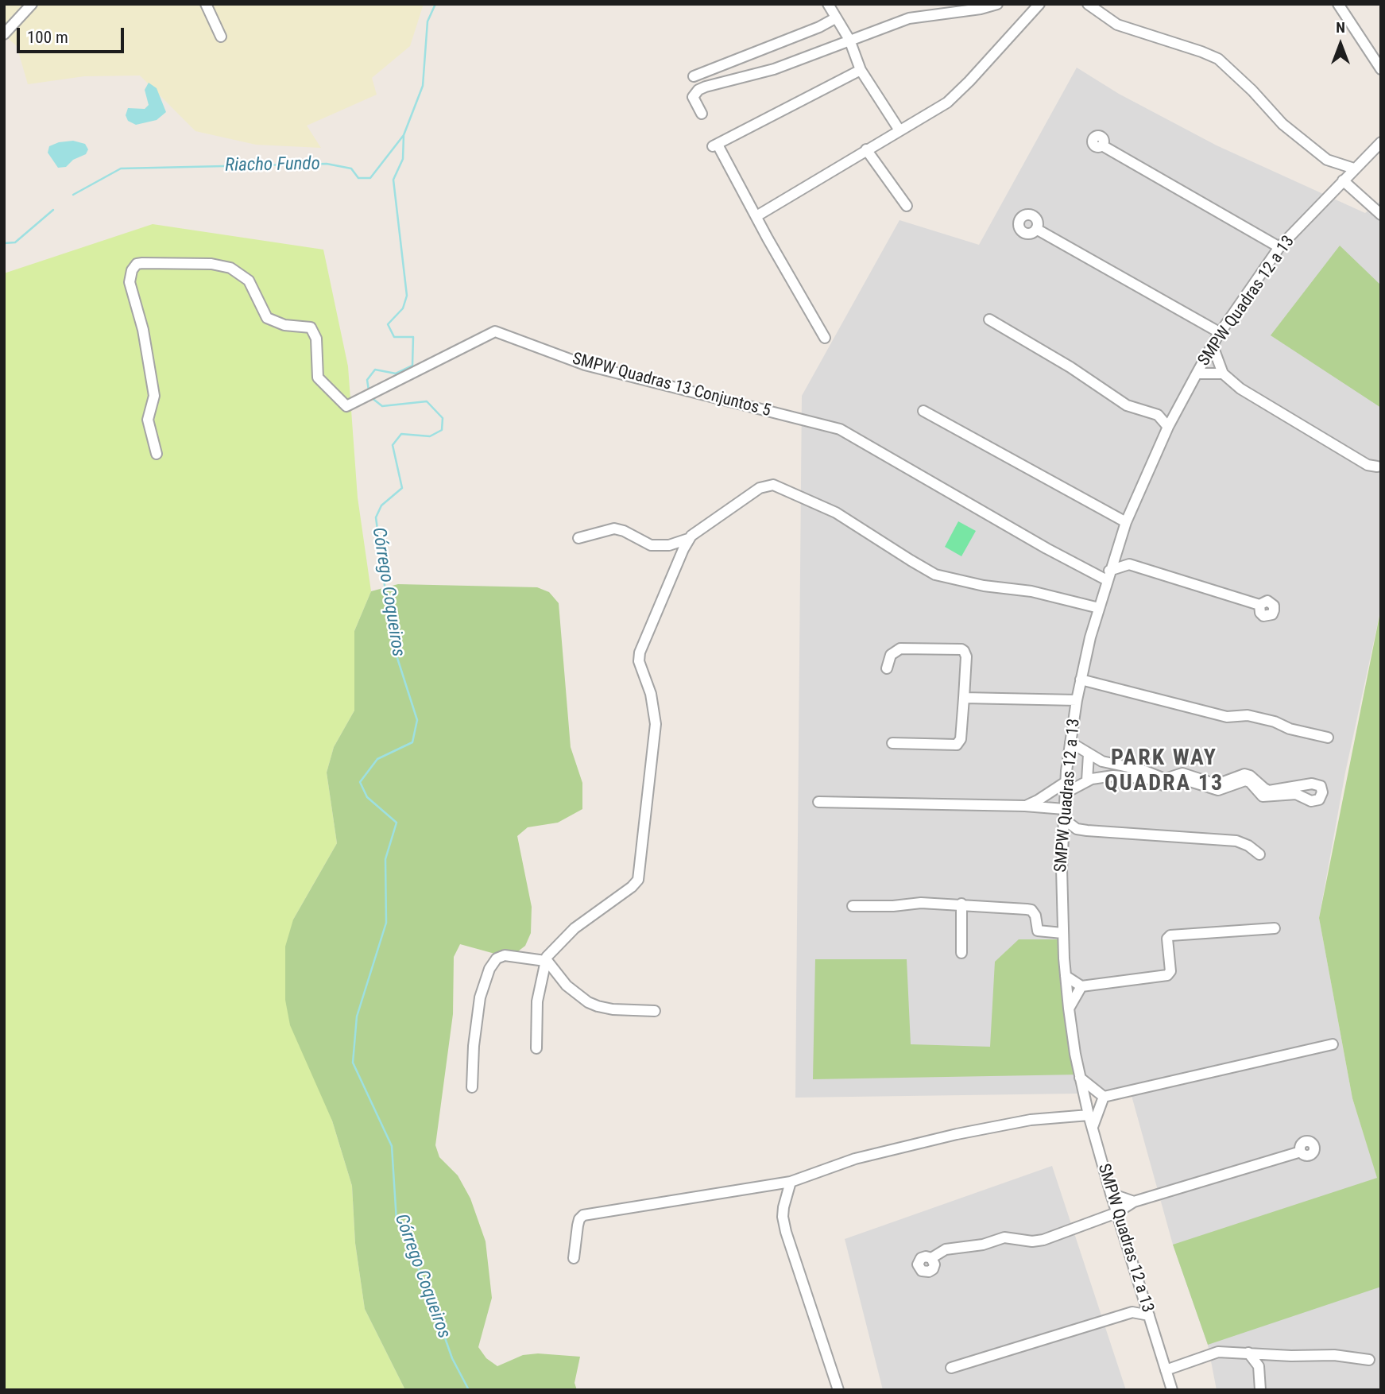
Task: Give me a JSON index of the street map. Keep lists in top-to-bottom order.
{
  "streets": {
    "street": ["SMPW Quadras 12 a 13", "SMPW Quadras 13 Conjuntos 5"]
  },
  "crossings": [
    ["SMPW Quadras 12 a 13", "SMPW Quadras 13 Conjuntos 5"]
  ],
  "districts": ["PARK WAY QUADRA 13"],
  "water": ["Riacho Fundo", "Córrego Coqueiros"],
  "scale_bar": "100 m",
  "north": "top"
}
